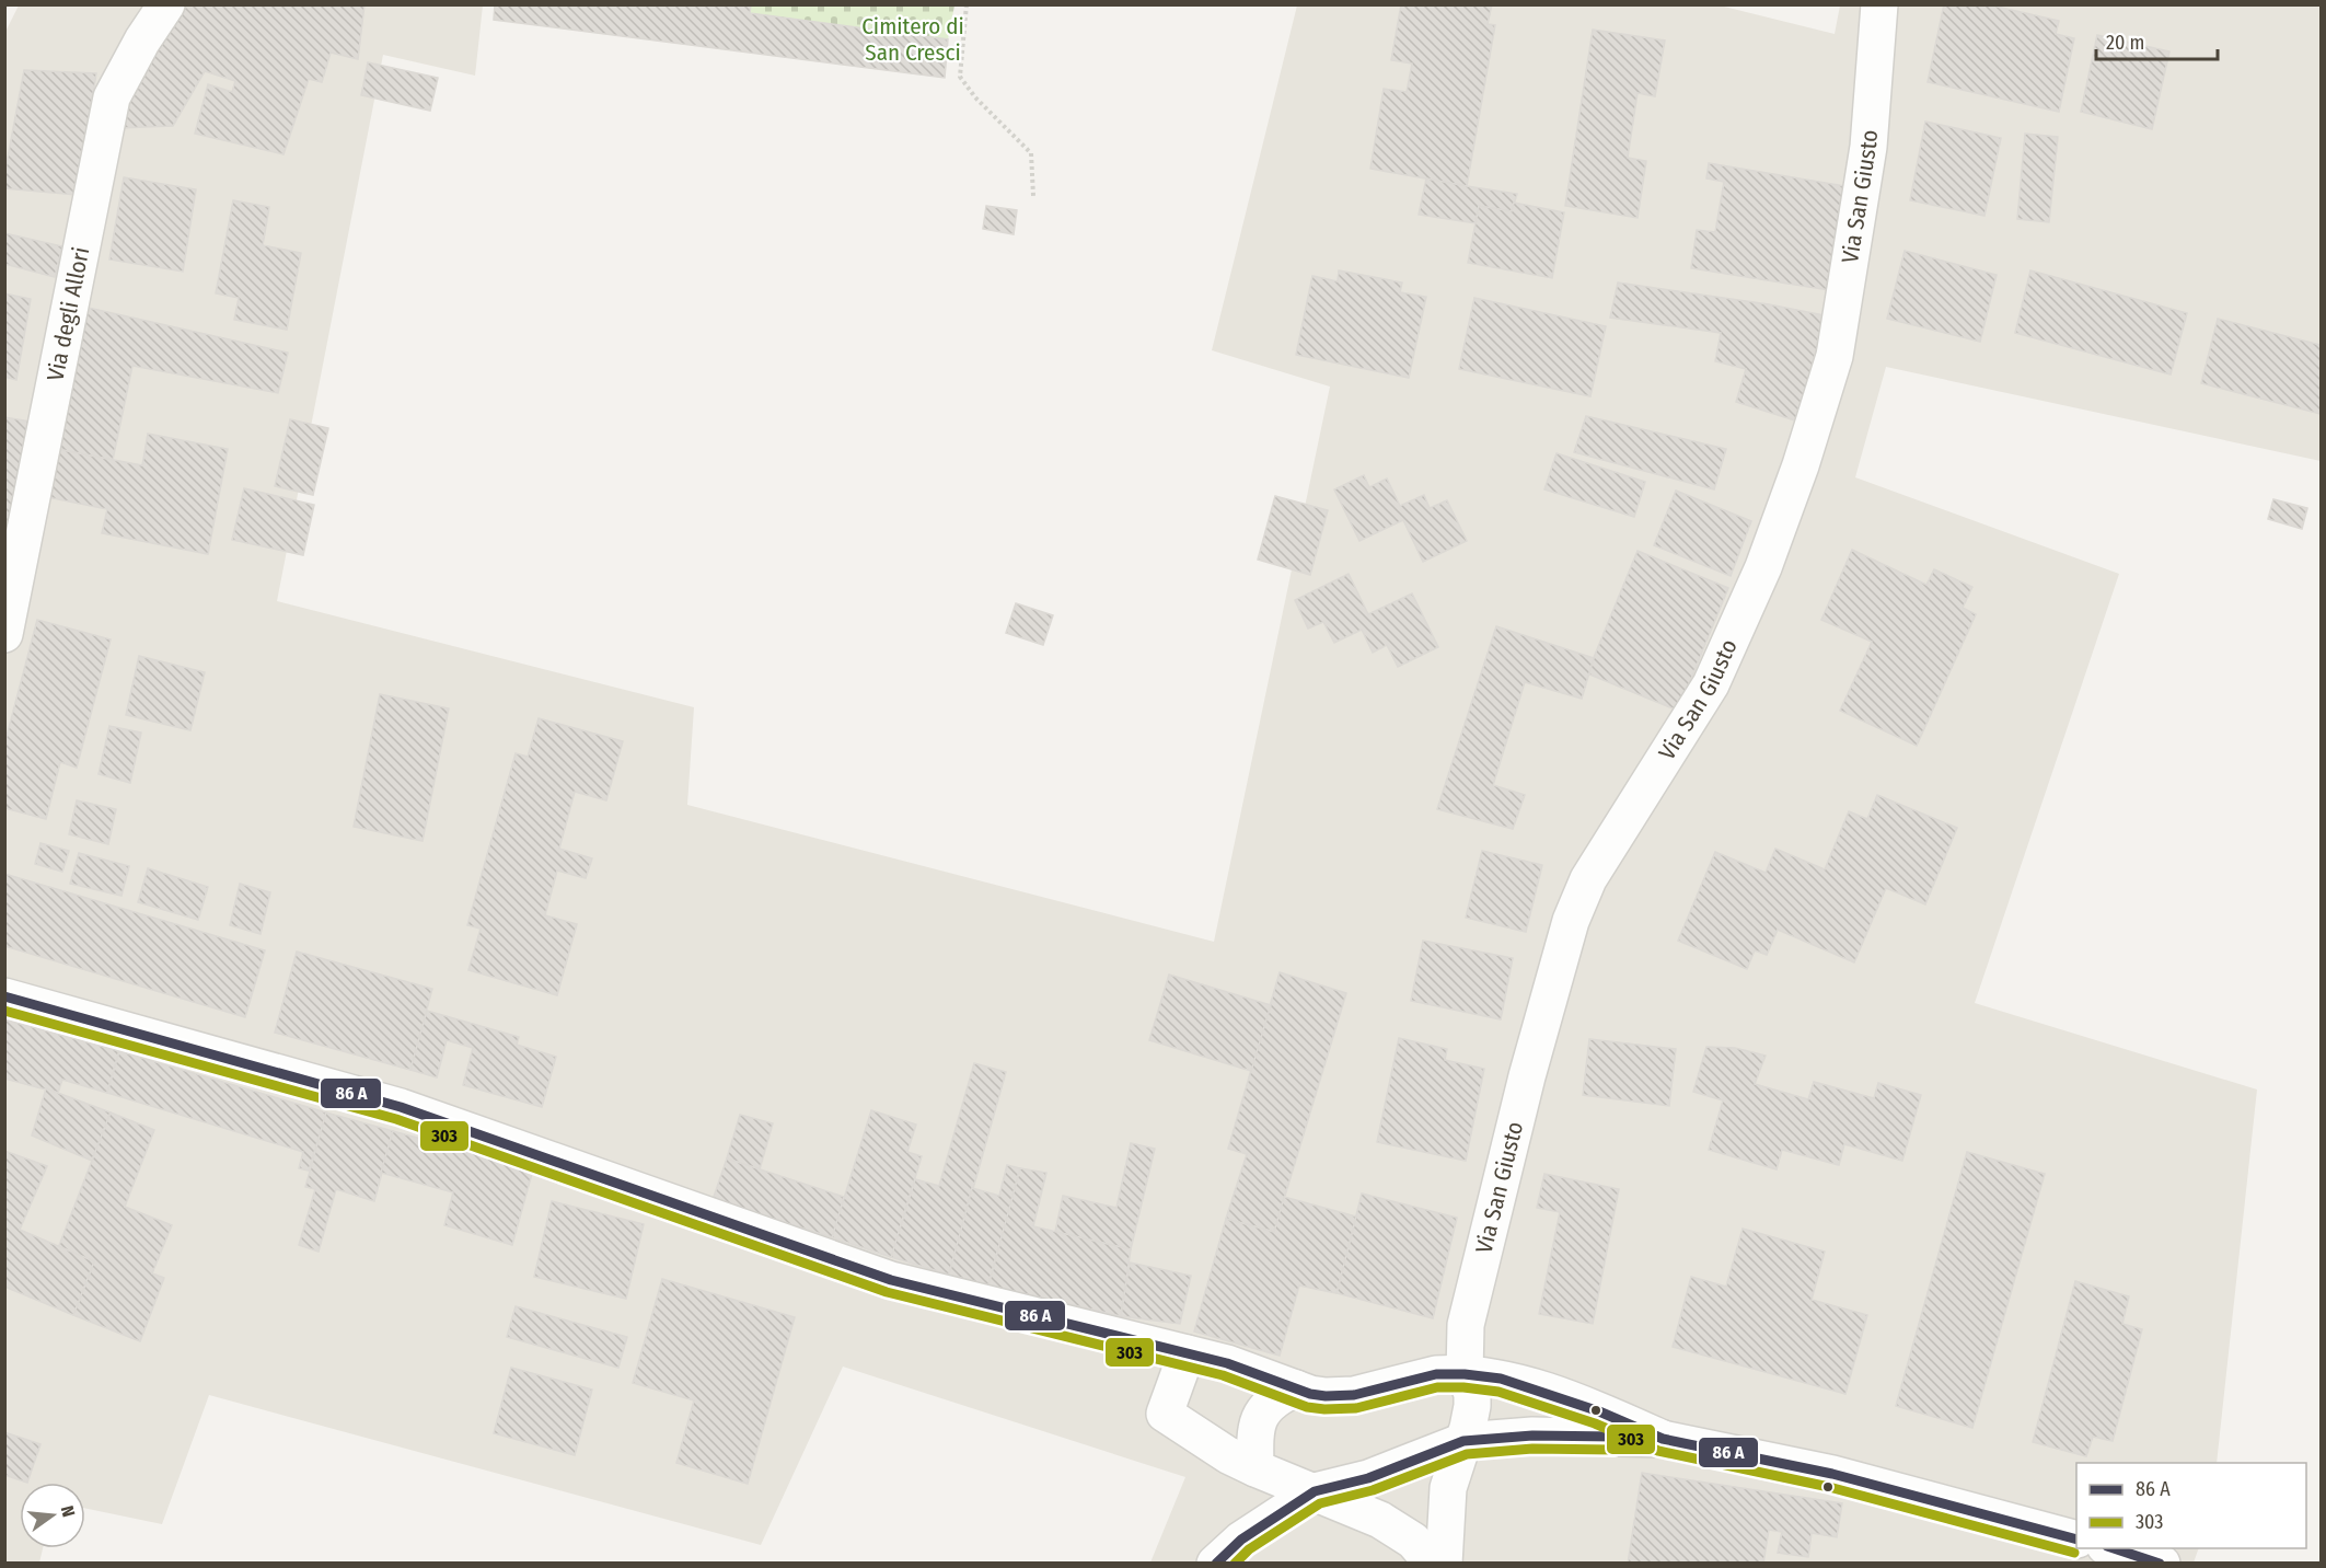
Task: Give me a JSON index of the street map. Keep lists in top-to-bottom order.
{
  "streets": {
    "street": ["Via San Giusto", "Via degli Allori"]
  },
  "parks": ["Cimitero di San Cresci"],
  "lines": ["transit line 303"],
  "legend": ["86 A", "303"],
  "scale_bar": "20 m",
  "north": "right"
}
